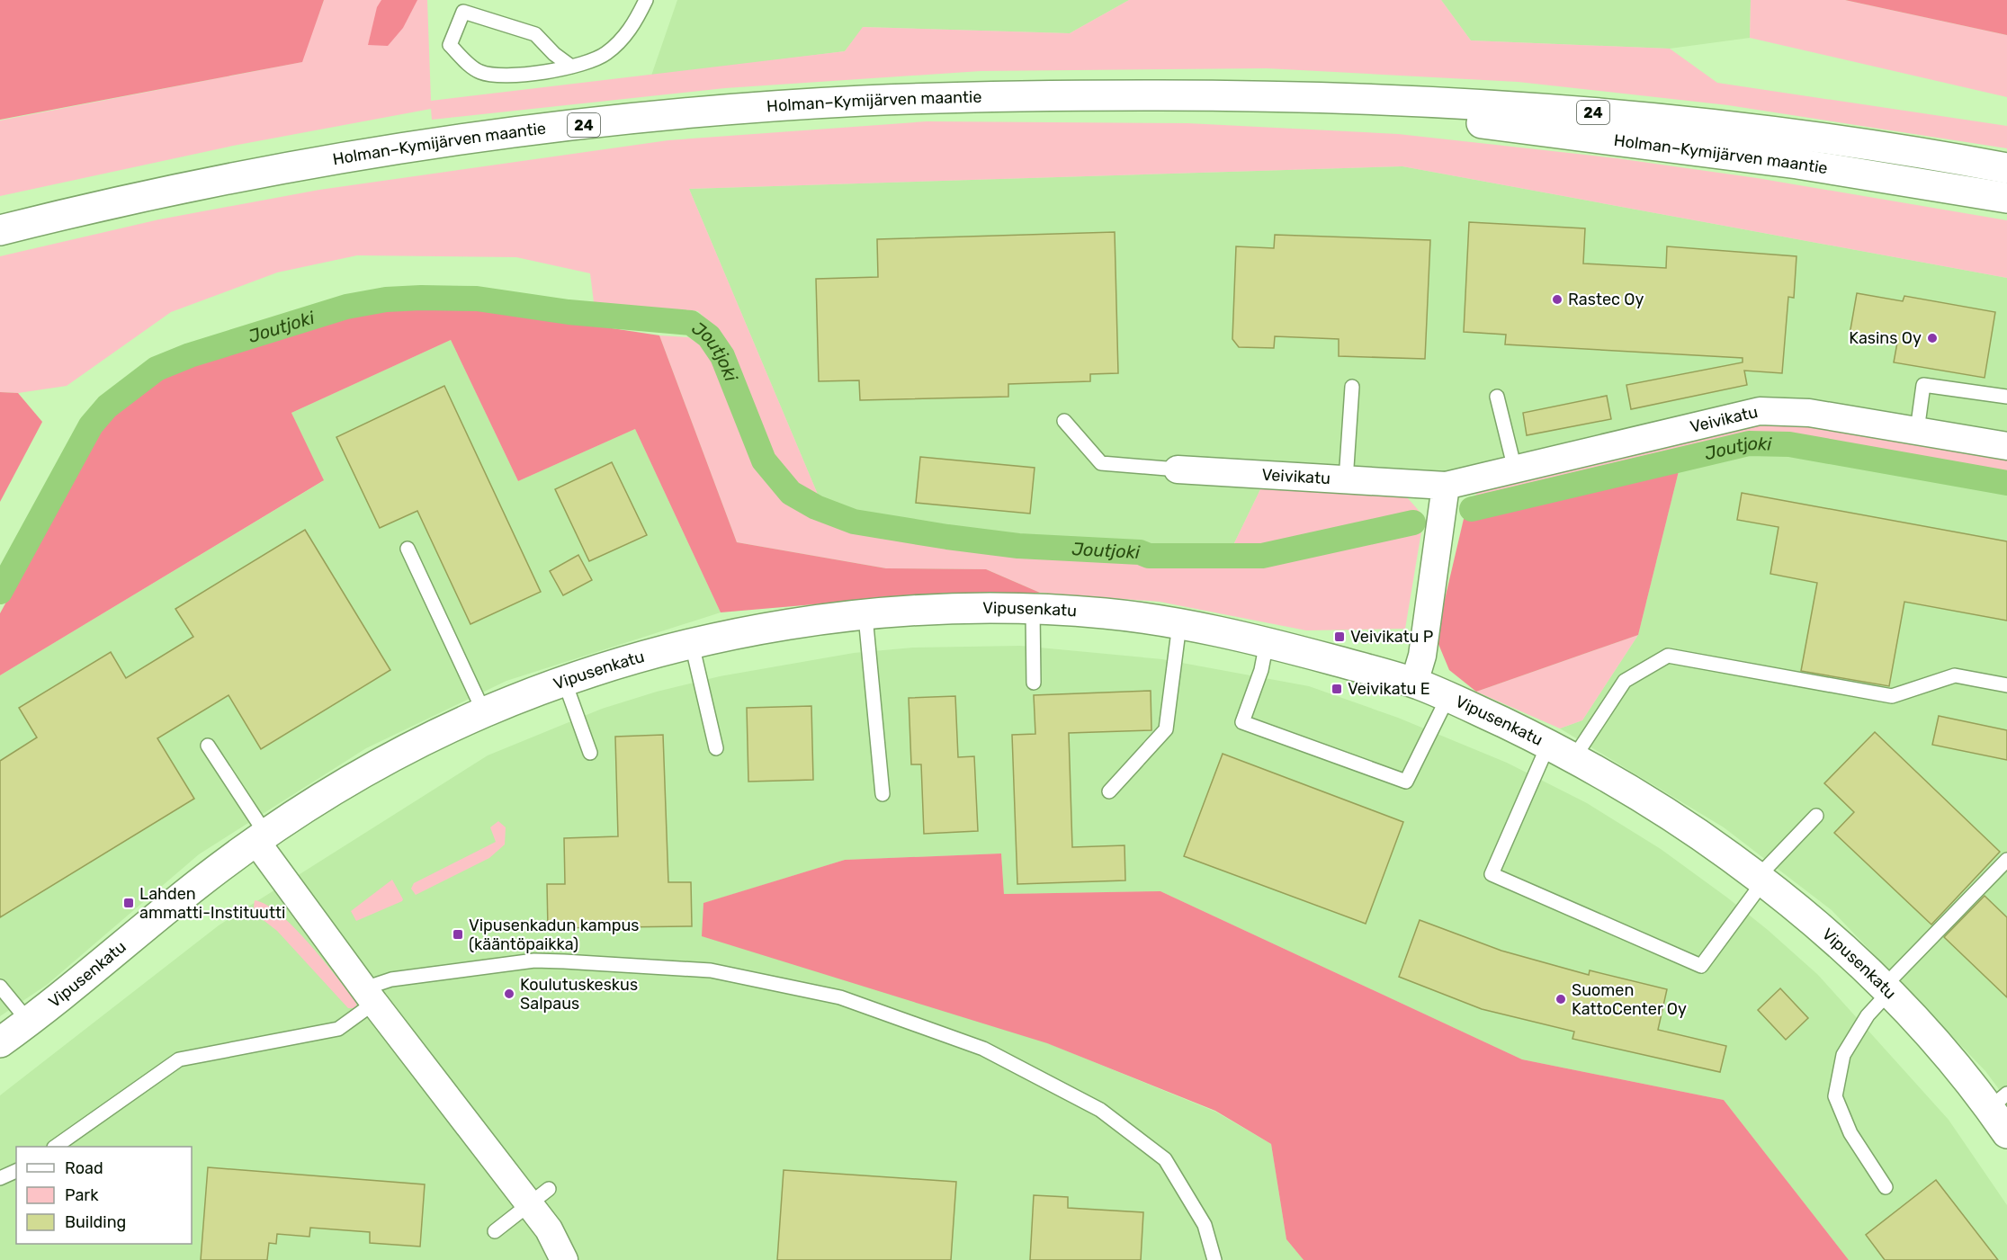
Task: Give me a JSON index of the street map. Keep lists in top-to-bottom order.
{
  "streets": {
    "main road": ["Holman–Kymijärven maantie", "24", "Vipusenkatu"],
    "street": ["Veivikatu"]
  },
  "water": ["Joutjoki"],
  "places": {
    "other": [
      "Rastec Oy",
      "Kasins Oy",
      "Koulutuskeskus Salpaus",
      "Suomen KattoCenter Oy"
    ],
    "transit": [
      "Veivikatu P",
      "Veivikatu E",
      "Lahden ammatti-Instituutti",
      "Vipusenkadun kampus (kääntöpaikka)"
    ]
  },
  "legend": ["Road", "Park", "Building"]
}
